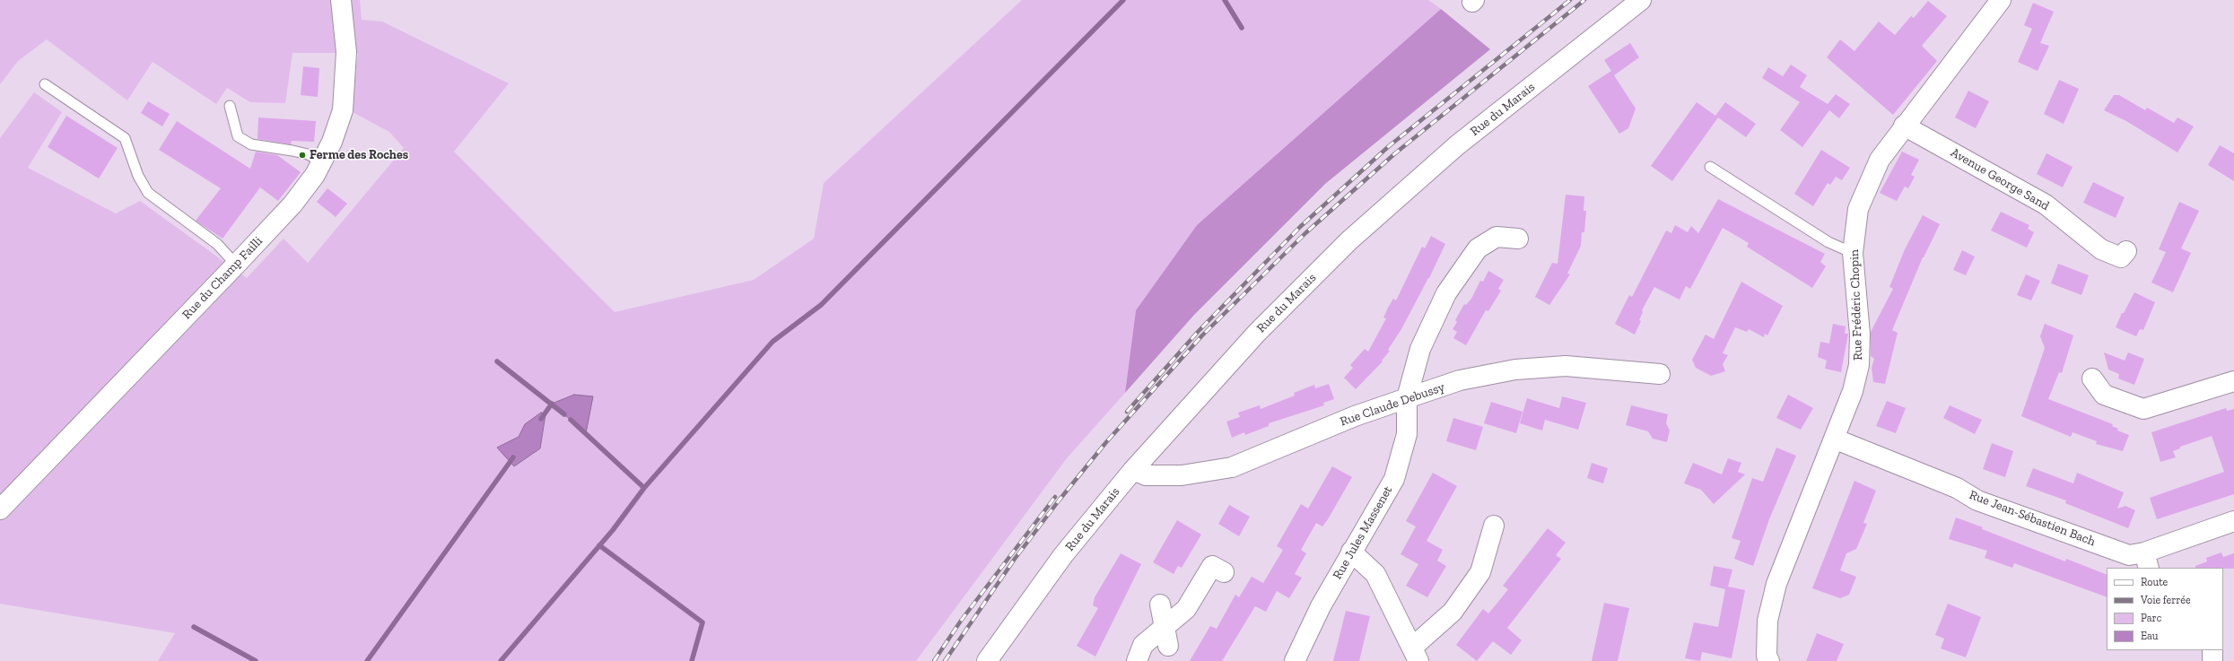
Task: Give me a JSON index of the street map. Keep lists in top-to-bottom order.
{
  "streets": {
    "street": [
      "Rue du Marais",
      "Avenue George Sand",
      "Rue du Champ Failli",
      "Rue Frédéric Chopin",
      "Rue Claude Debussy",
      "Rue Jean-Sébastien Bach",
      "Rue Jules Massenet"
    ]
  },
  "crossings": [
    ["Rue du Marais", "Rue Claude Debussy"],
    ["Avenue George Sand", "Rue Frédéric Chopin"],
    ["Rue Frédéric Chopin", "Rue Jean-Sébastien Bach"],
    ["Rue Claude Debussy", "Rue Jules Massenet"]
  ],
  "places": ["Ferme des Roches"],
  "legend": [
    "Route",
    "Voie ferrée",
    "Parc",
    "Eau"
  ]
}
